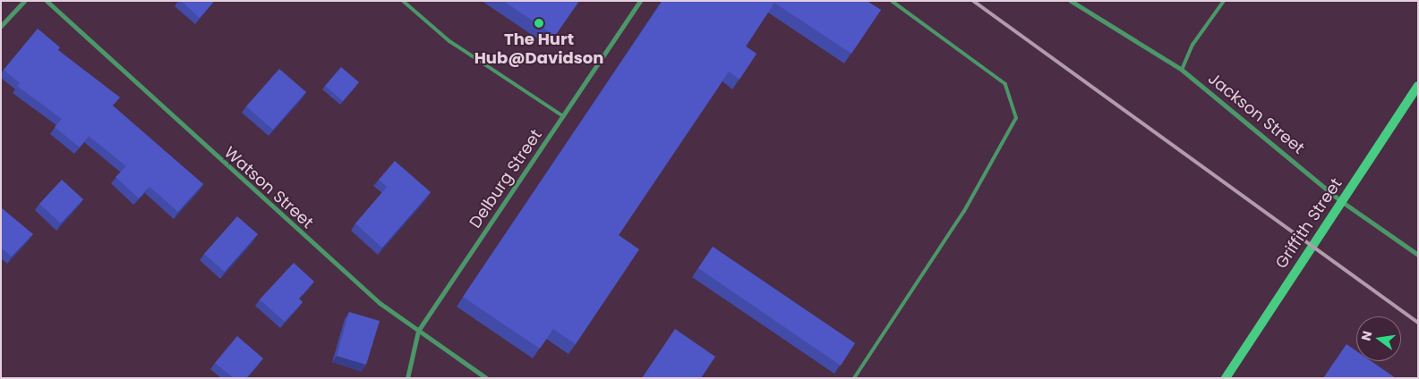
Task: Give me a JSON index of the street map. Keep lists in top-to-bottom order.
{
  "streets": {
    "main road": ["Griffith Street"],
    "street": ["Jackson Street", "Delburg Street", "Watson Street"]
  },
  "crossings": [
    ["Jackson Street", "Griffith Street"],
    ["Delburg Street", "Watson Street"]
  ],
  "places": ["The Hurt Hub@Davidson"],
  "north": "left"
}
